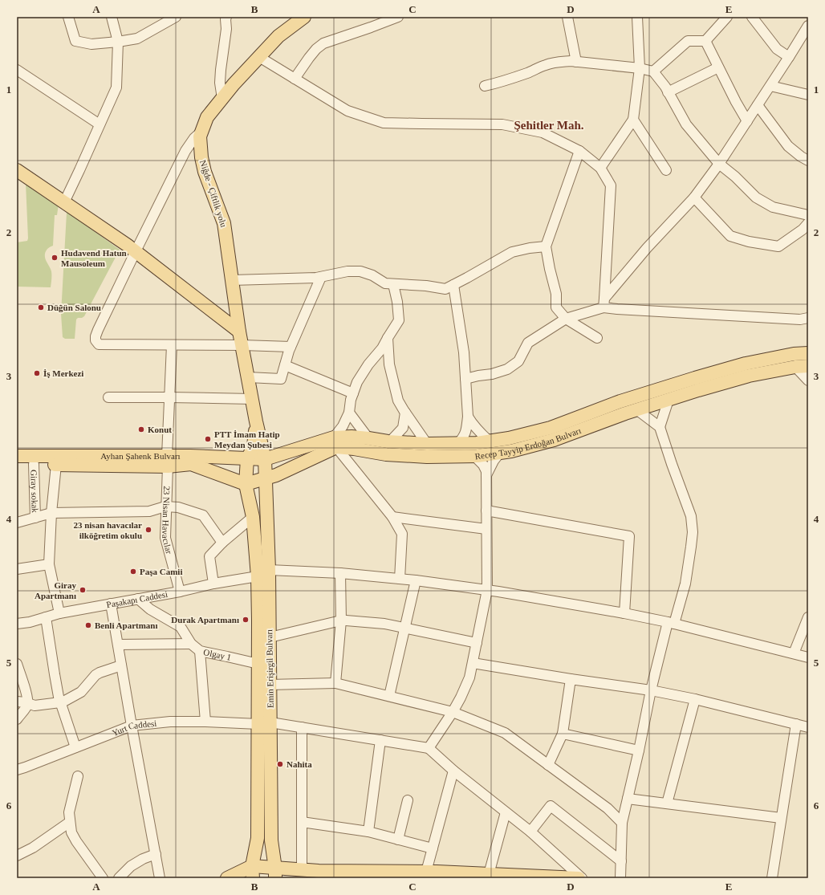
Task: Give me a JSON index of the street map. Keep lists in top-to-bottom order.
{
  "streets": {
    "main road": [
      "Niğde - Çiftlik yolu",
      "Recep Tayyip Erdoğan Bulvarı",
      "Ayhan Şahenk Bulvarı",
      "Emin Erişirgil Bulvarı"
    ],
    "street": [
      "Giray sokak",
      "23 Nisan Havacılar",
      "Paşakapı Caddesi",
      "Olgay 1",
      "Yurt Caddesi"
    ]
  },
  "crossings": [
    ["Niğde - Çiftlik yolu", "Emin Erişirgil Bulvarı"],
    ["Recep Tayyip Erdoğan Bulvarı", "Ayhan Şahenk Bulvarı"],
    ["Recep Tayyip Erdoğan Bulvarı", "Emin Erişirgil Bulvarı"],
    ["Ayhan Şahenk Bulvarı", "Giray sokak"],
    ["Ayhan Şahenk Bulvarı", "23 Nisan Havacılar"],
    ["Ayhan Şahenk Bulvarı", "Emin Erişirgil Bulvarı"],
    ["23 Nisan Havacılar", "Paşakapı Caddesi"],
    ["Paşakapı Caddesi", "Olgay 1"],
    ["Paşakapı Caddesi", "Emin Erişirgil Bulvarı"],
    ["Olgay 1", "Emin Erişirgil Bulvarı"],
    ["Emin Erişirgil Bulvarı", "Yurt Caddesi"]
  ],
  "districts": ["Şehitler Mah."],
  "places": [
    "Hudavend Hatun Mausoleum",
    "Düğün Salonu",
    "İş Merkezi",
    "Konut",
    "PTT İmam Hatip Meydan Şubesi",
    "23 nisan havacılar ilköğretim okulu",
    "Paşa Camii",
    "Giray Apartmanı",
    "Durak Apartmanı",
    "Benli Apartmanı",
    "Nahita"
  ],
  "grid": {
    "columns": [
      "A",
      "B",
      "C",
      "D",
      "E"
    ],
    "rows": [
      "1",
      "2",
      "3",
      "4",
      "5",
      "6"
    ]
  }
}
